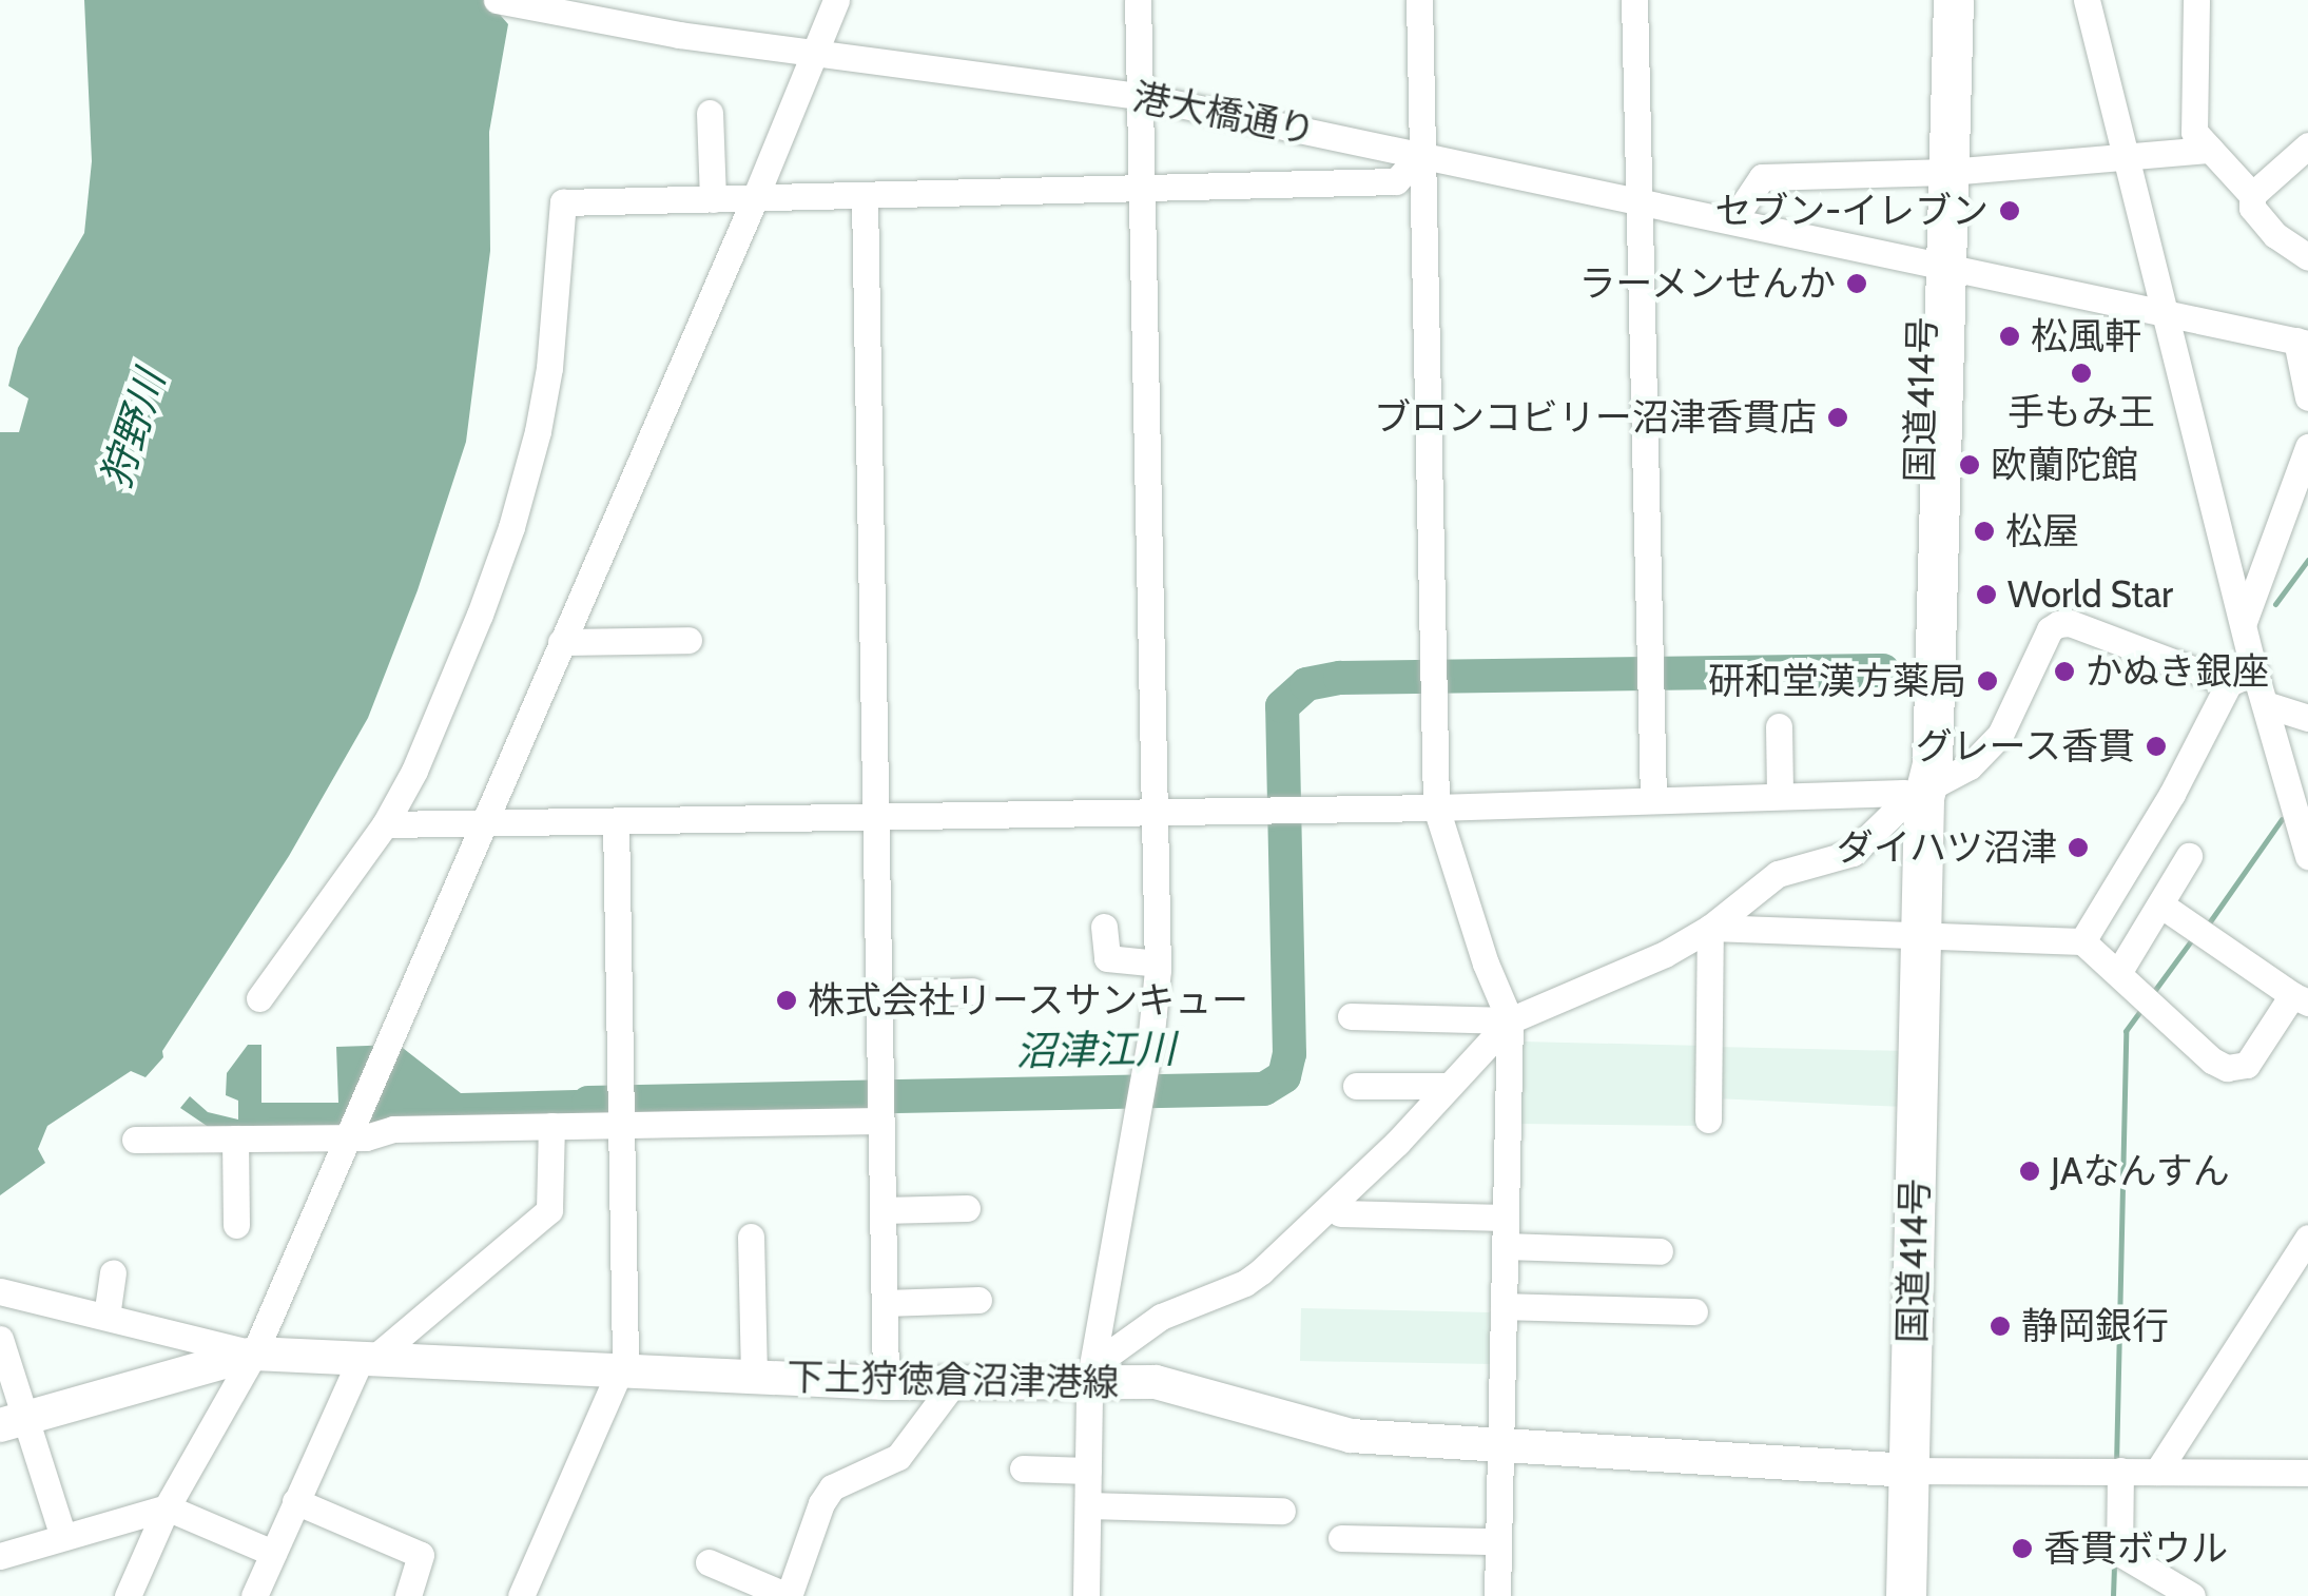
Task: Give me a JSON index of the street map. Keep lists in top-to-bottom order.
{
  "streets": {
    "highway": ["国道414号"],
    "main road": ["下土狩徳倉沼津港線"],
    "street": ["港大橋通り"]
  },
  "crossings": [
    ["港大橋通り", "国道414号"],
    ["国道414号", "下土狩徳倉沼津港線"]
  ],
  "water": ["狩野川", "沼津江川"],
  "places": [
    "セブン-イレブン",
    "ラーメンせんか",
    "松風軒",
    "手もみ王",
    "ブロンコビリー沼津香貫店",
    "欧蘭陀館",
    "松屋",
    "World Star",
    "かぬき銀座",
    "研和堂漢方薬局",
    "グレース香貫",
    "ダイハツ沼津",
    "株式会社リースサンキュー",
    "JAなんすん",
    "静岡銀行",
    "香貫ボウル"
  ]
}
